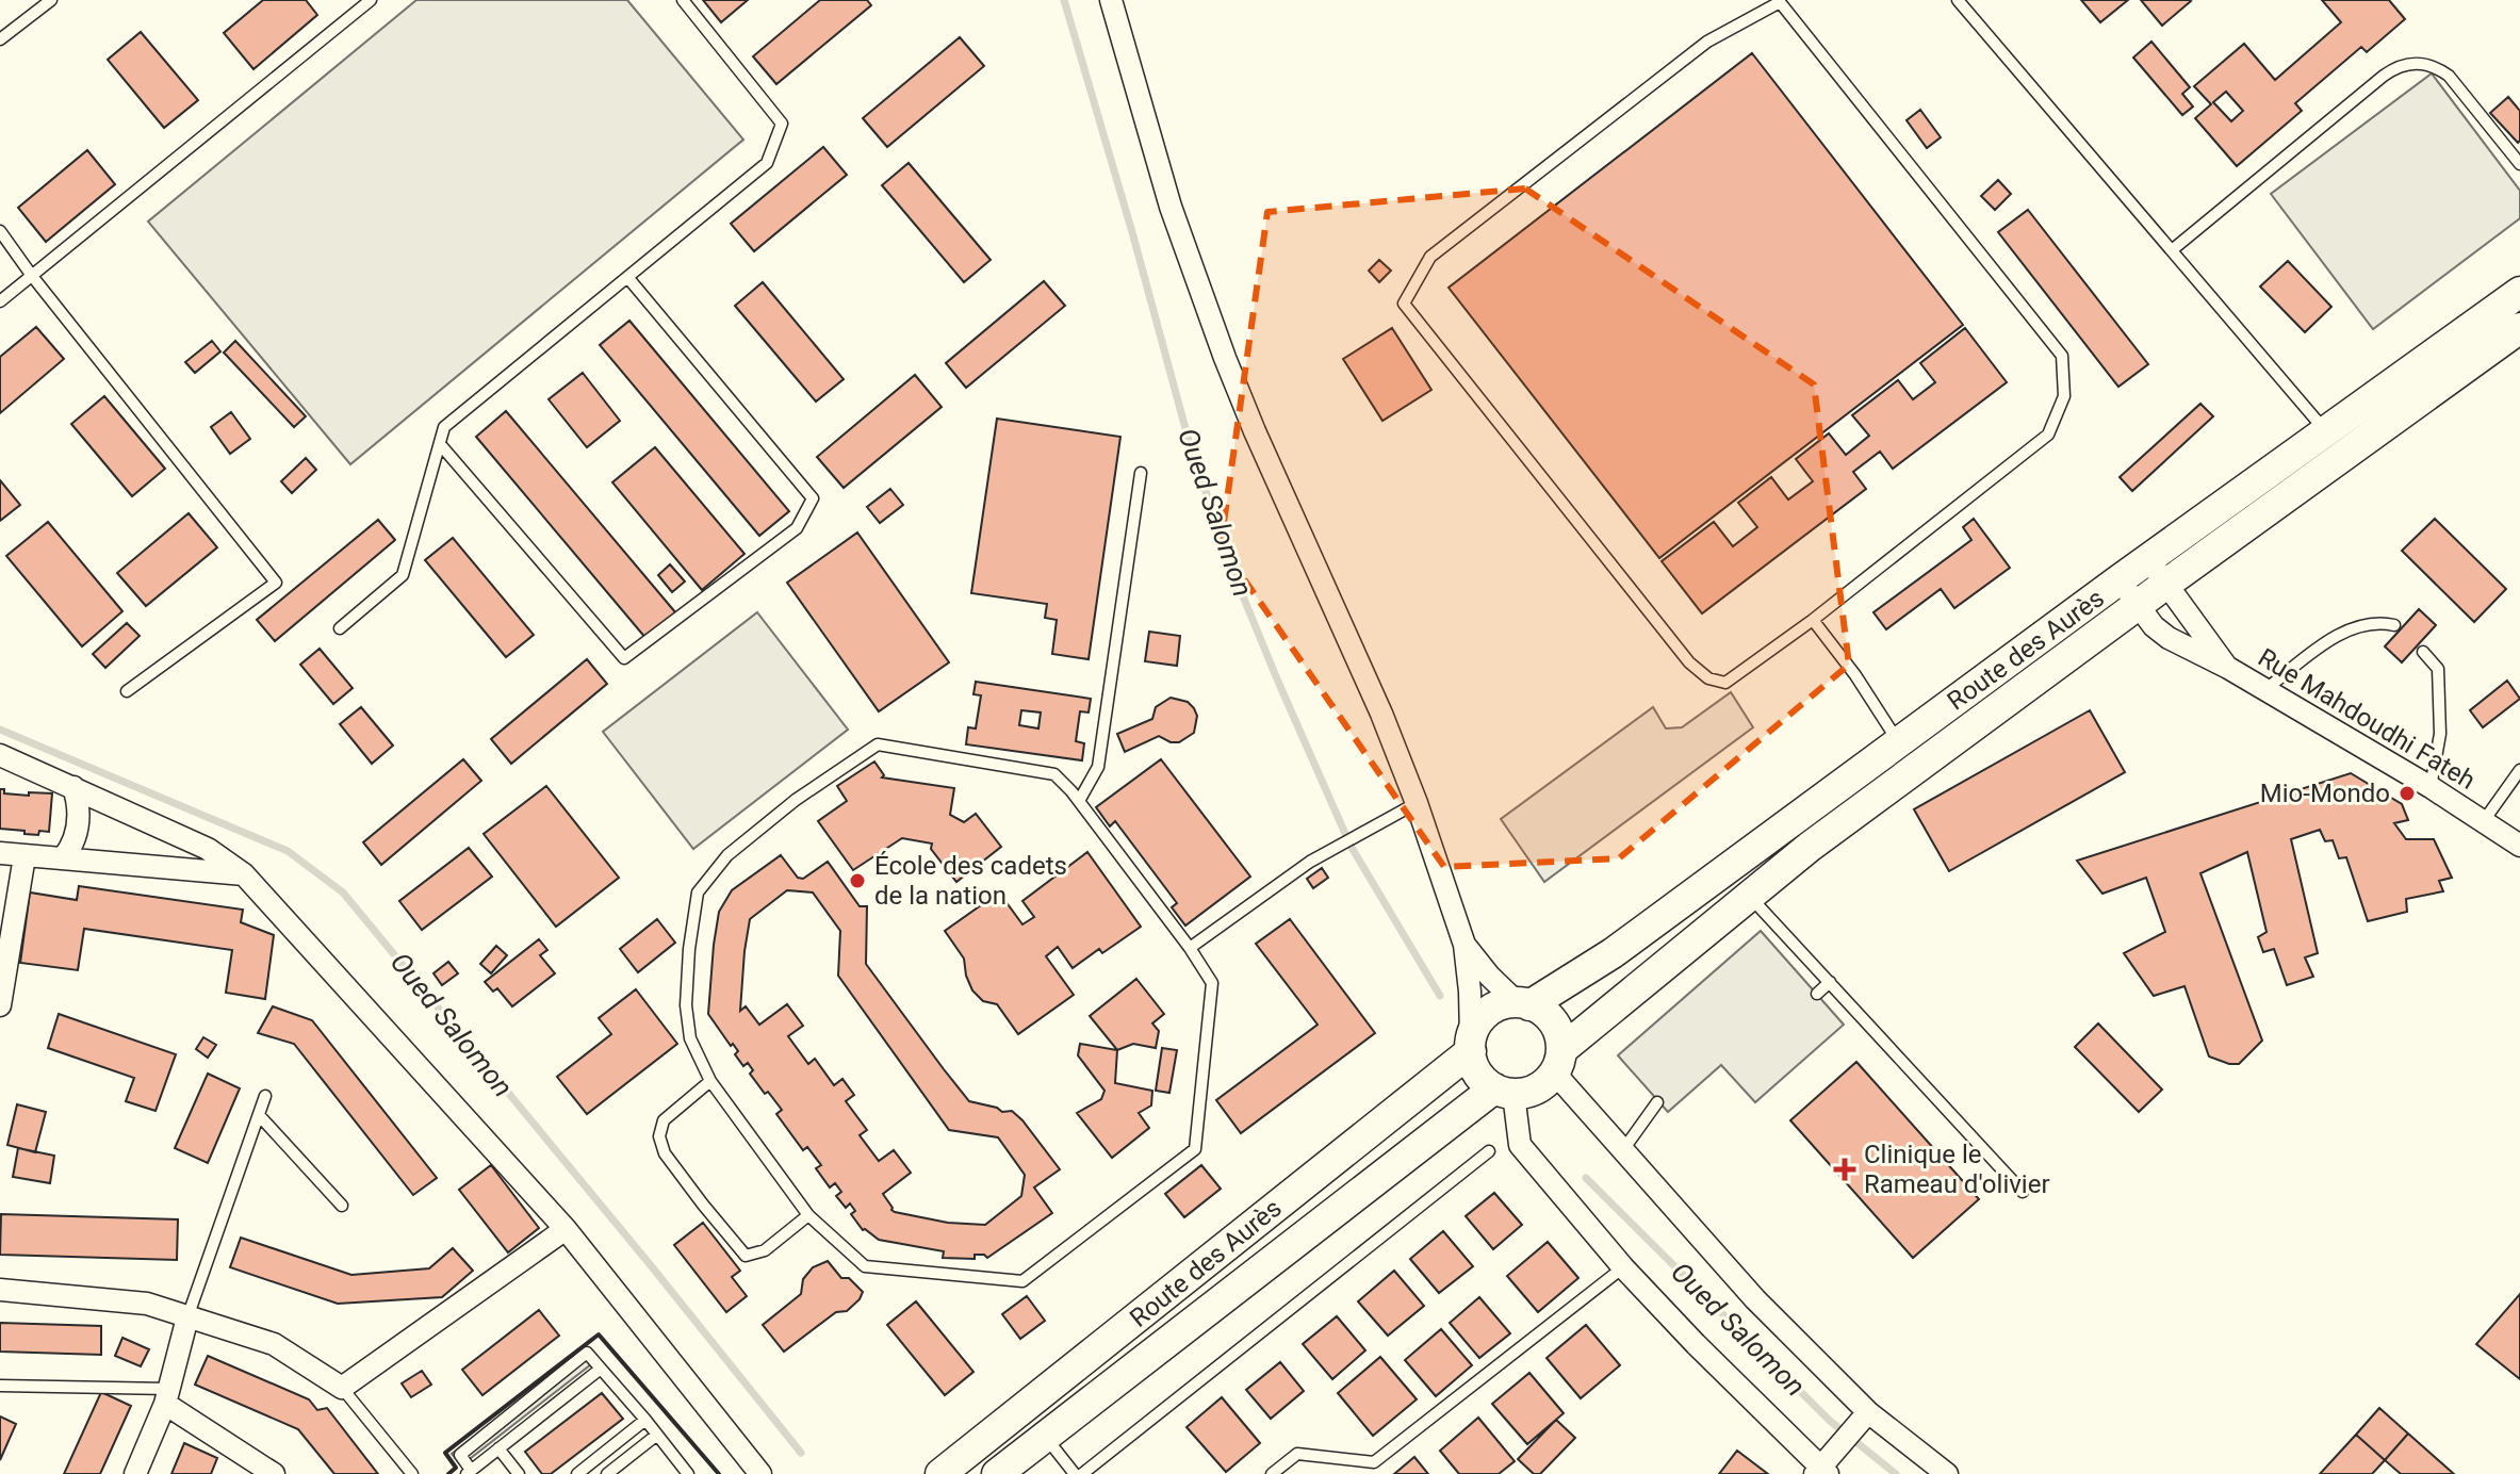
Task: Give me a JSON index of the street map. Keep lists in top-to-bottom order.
{
  "streets": {
    "street": ["Route des Aurès", "Rue Mahdoudhi Fateh"]
  },
  "crossings": [
    ["Route des Aurès", "Rue Mahdoudhi Fateh"]
  ],
  "water": ["Oued Salomon"],
  "places": {
    "other": ["Mio-Mondo", "École des cadets de la nation"],
    "health": ["Clinique le Rameau d'olivier"]
  }
}
